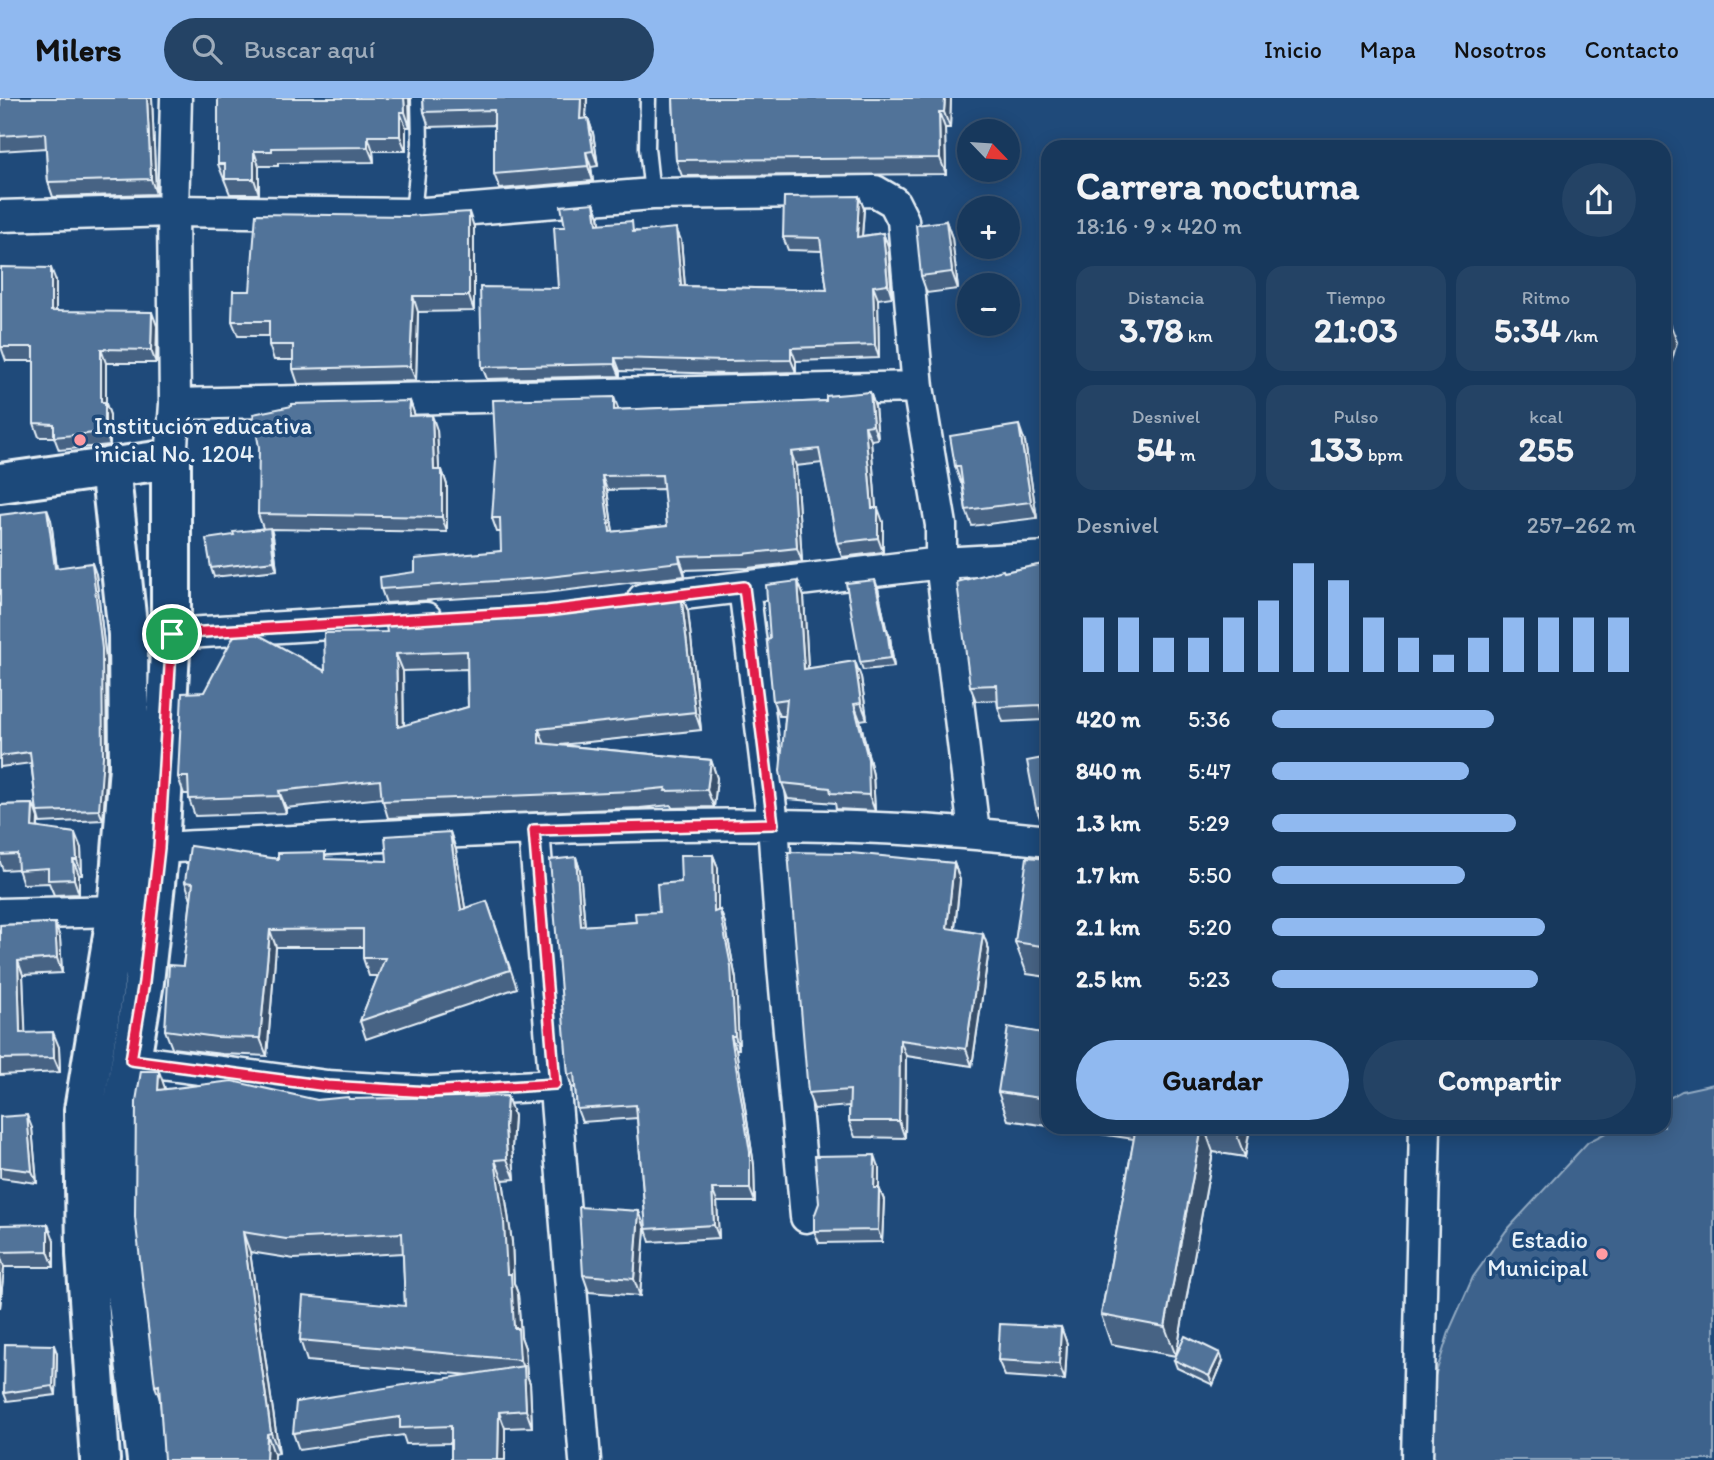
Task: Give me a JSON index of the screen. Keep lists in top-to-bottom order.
{
  "places": ["Institución educativa inicial No. 1204", "Estadio Municipal"],
  "north": "bottom right",
  "page": {
    "header": "Milers",
    "search": "Buscar aquí",
    "nav": [
      "Inicio",
      "Mapa",
      "Nosotros",
      "Contacto"
    ],
    "map_buttons": ["+", "−"],
    "heading": ["Carrera nocturna", "18:16 · 9 × 420 m"],
    "stats": [
      ["Distancia", "3.78 km"],
      ["Tiempo", "21:03"],
      ["Ritmo", "5:34 /km"],
      ["Desnivel", "54 m"],
      ["Pulso", "133 bpm"],
      ["kcal", "255"]
    ],
    "chart": ["Desnivel", "257–262 m"],
    "list": [
      {
        "name": "420 m",
        "note": "5:36"
      },
      {
        "name": "840 m",
        "note": "5:47"
      },
      {
        "name": "1.3 km",
        "note": "5:29"
      },
      {
        "name": "1.7 km",
        "note": "5:50"
      },
      {
        "name": "2.1 km",
        "note": "5:20"
      },
      {
        "name": "2.5 km",
        "note": "5:23"
      }
    ],
    "buttons": ["Guardar", "Compartir"]
  }
}
